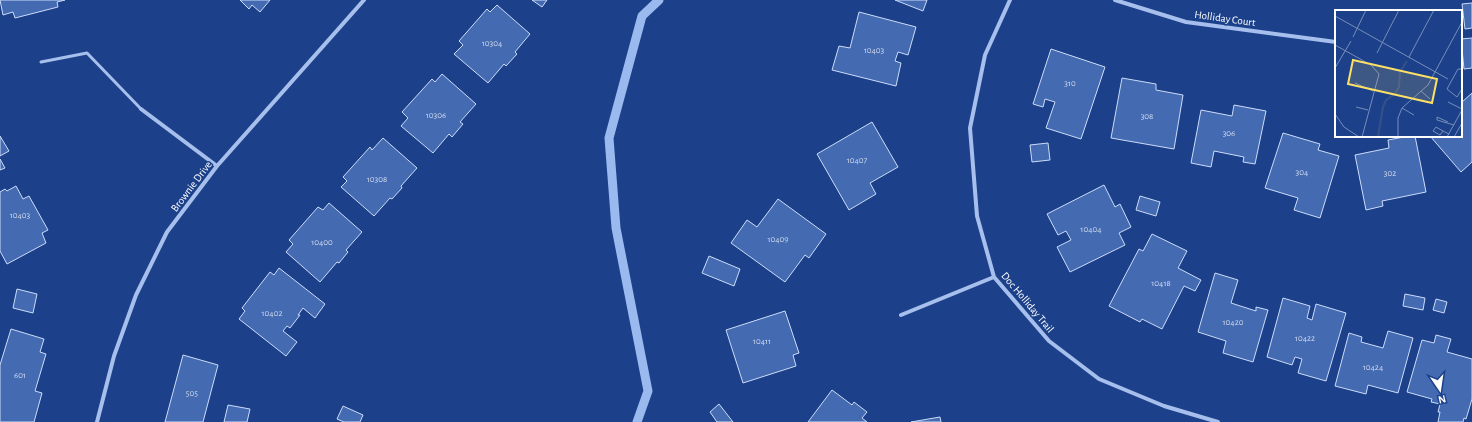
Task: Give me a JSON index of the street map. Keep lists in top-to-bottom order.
{
  "streets": {
    "street": ["Holliday Court", "Brownie Drive", "Doc Holliday Trail"]
  },
  "house_numbers": [
    "10304",
    "10403",
    "310",
    "10306",
    "308",
    "306",
    "10407",
    "304",
    "302",
    "10308",
    "10403",
    "10404",
    "10409",
    "10400",
    "10418",
    "10402",
    "10420",
    "10422",
    "10411",
    "10424",
    "601",
    "505"
  ],
  "north": "bottom"
}
